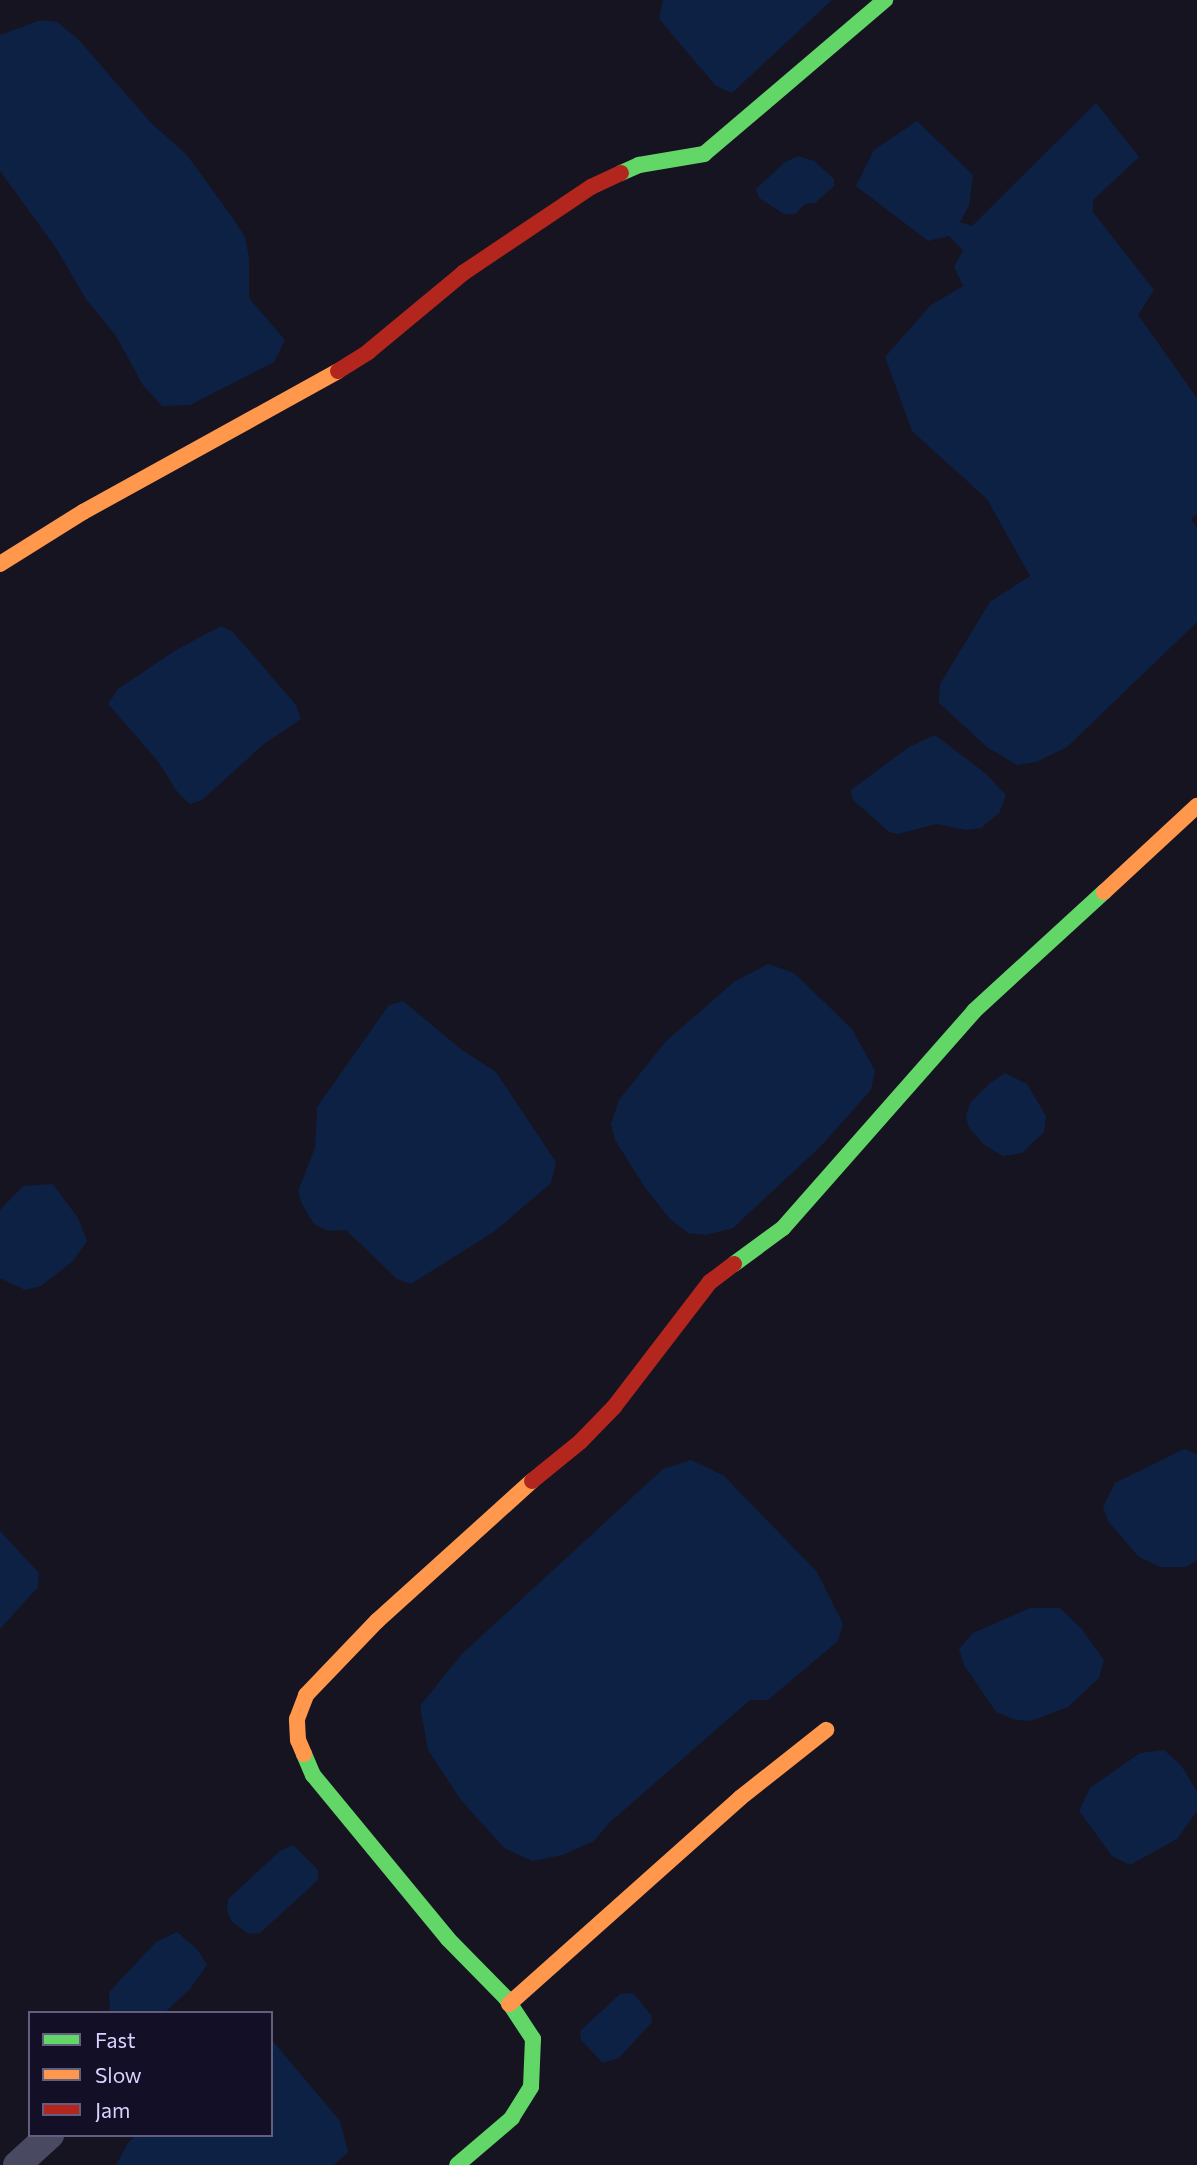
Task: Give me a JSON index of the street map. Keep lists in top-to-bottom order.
{
  "legend": ["Fast", "Slow", "Jam"]
}
